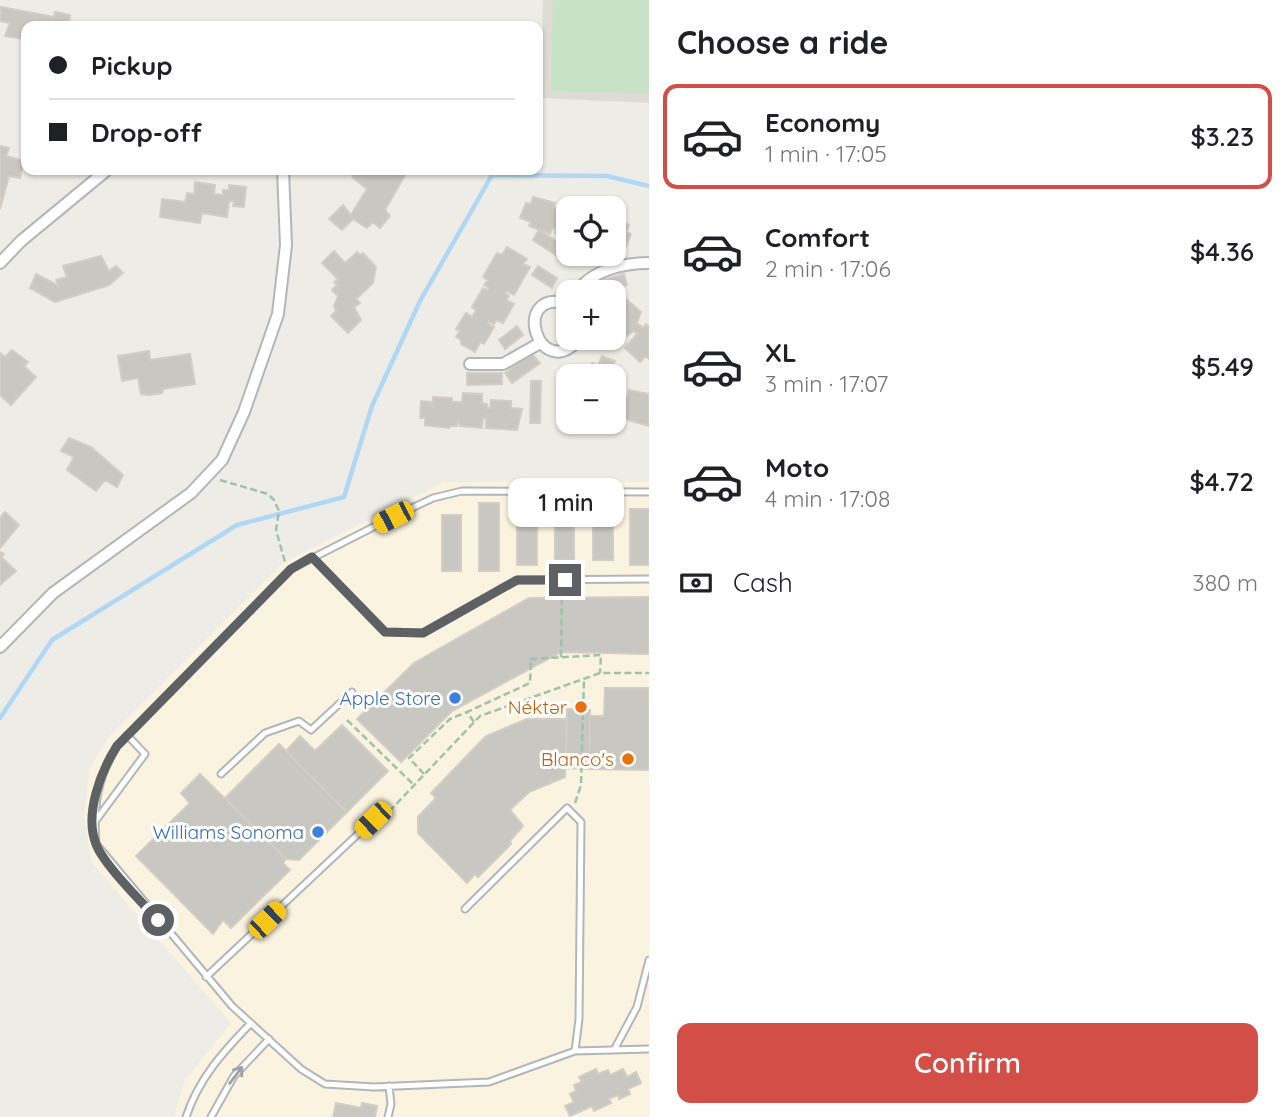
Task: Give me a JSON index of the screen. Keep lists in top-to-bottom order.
{
  "places": [
    "Apple Store",
    "Néktər",
    "Blanco's",
    "Williams Sonoma"
  ],
  "page": {
    "heading": "Choose a ride",
    "banner": ["Pickup", "Drop-off"],
    "list": [
      {
        "name": "Economy",
        "note": "1 min · 17:05",
        "value": "$3.23"
      },
      {
        "name": "Comfort",
        "note": "2 min · 17:06",
        "value": "$4.36"
      },
      {
        "name": "XL",
        "note": "3 min · 17:07",
        "value": "$5.49"
      },
      {
        "name": "Moto",
        "note": "4 min · 17:08",
        "value": "$4.72"
      }
    ],
    "map_buttons": ["+", "−"],
    "bubble": "1 min",
    "pay": ["Cash", "380 m"],
    "buttons": "Confirm"
  }
}
